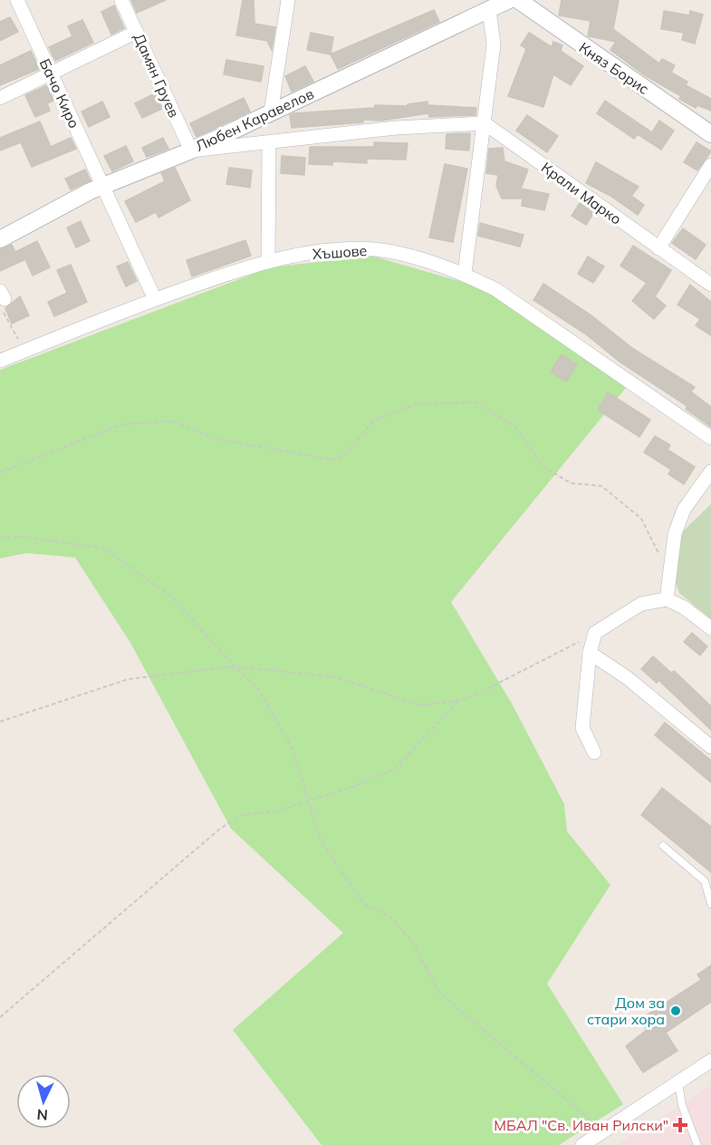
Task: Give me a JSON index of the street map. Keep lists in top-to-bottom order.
{
  "streets": {
    "street": [
      "Княз Борис",
      "Дамян Груев",
      "Бачо Киро",
      "Любен Каравелов",
      "Крали Марко",
      "Хъшове"
    ]
  },
  "crossings": [
    ["Дамян Груев", "Любен Каравелов"],
    ["Бачо Киро", "Любен Каравелов"],
    ["Бачо Киро", "Хъшове"]
  ],
  "places": {
    "other": ["Дом за стари хора"],
    "health": ["МБАЛ \"Св. Иван Рилски\""]
  },
  "north": "bottom"
}
